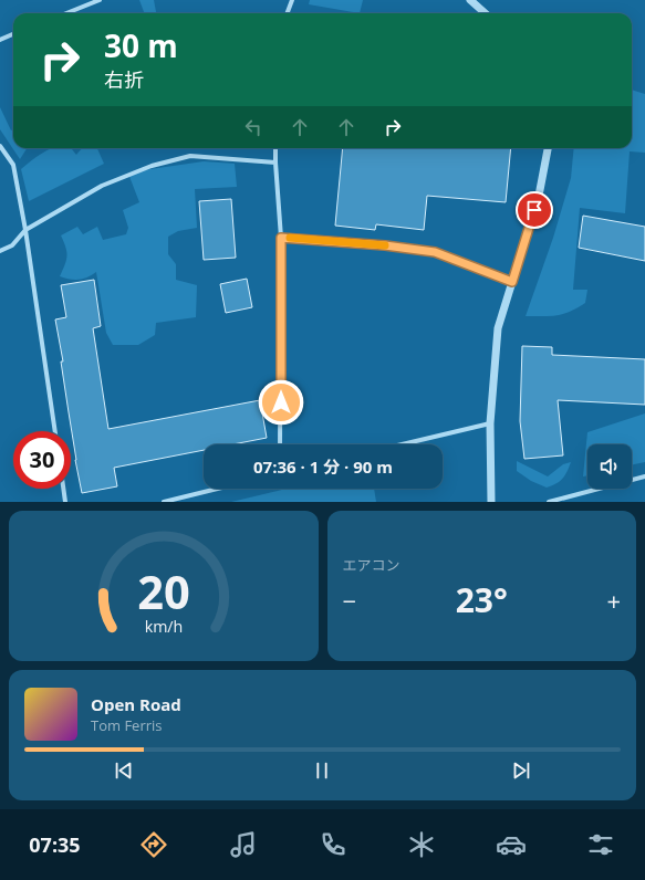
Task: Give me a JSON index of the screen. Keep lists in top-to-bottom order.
{
  "page": {
    "turn": ["30 m", "右折"],
    "limit": "30",
    "trip": "07:36 · 1 分 · 90 m",
    "tile": "エアコン",
    "heat": ["−", "23°", "+"],
    "song": ["Open Road", "Tom Ferris"],
    "tabs": "07:35",
    "gauge": ["20", "km/h"]
  }
}
